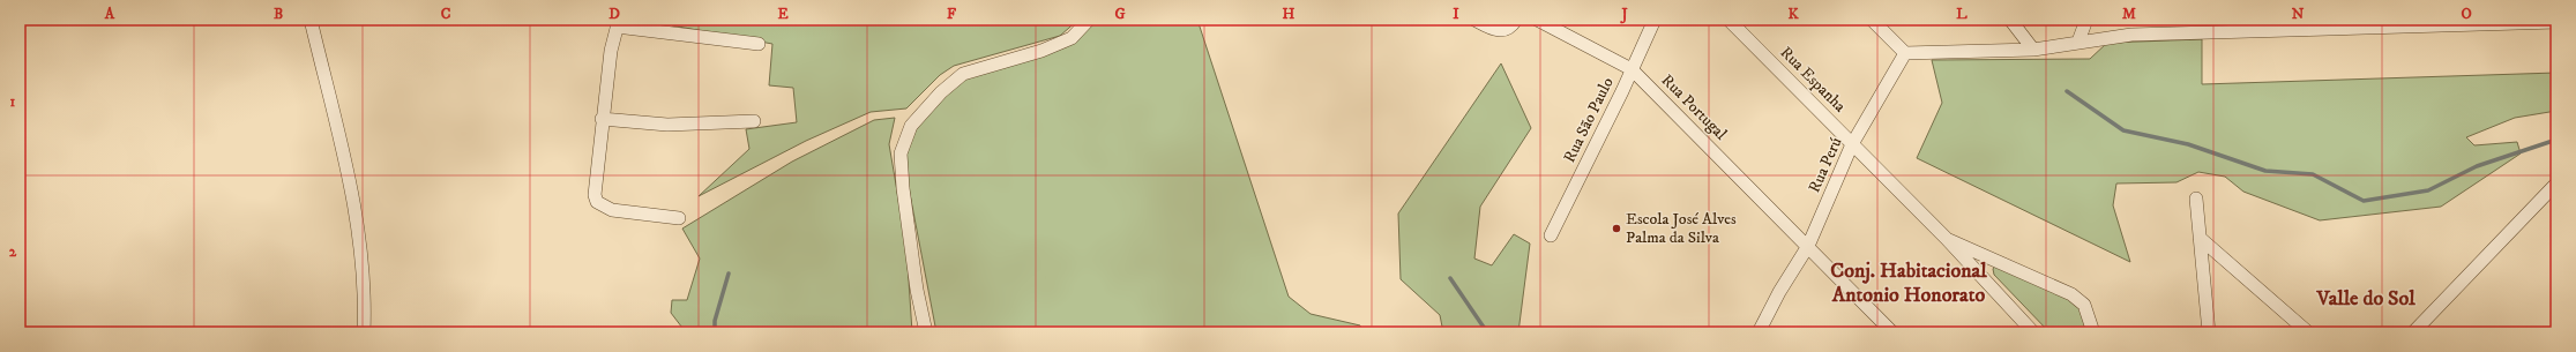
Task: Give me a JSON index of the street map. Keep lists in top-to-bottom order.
{
  "streets": {
    "street": [
      "Rua Espanha",
      "Rua Portugal",
      "Rua São Paulo",
      "Rua Perú"
    ]
  },
  "crossings": [
    ["Rua Espanha", "Rua Perú"],
    ["Rua Portugal", "Rua São Paulo"],
    ["Rua Portugal", "Rua Perú"]
  ],
  "districts": ["Conj. Habitacional Antonio Honorato", "Valle do Sol"],
  "places": ["Escola José Alves Palma da Silva"],
  "grid": {
    "columns": [
      "A",
      "B",
      "C",
      "D",
      "E",
      "F",
      "G",
      "H",
      "I",
      "J",
      "K",
      "L",
      "M",
      "N",
      "O"
    ],
    "rows": ["1", "2"]
  }
}
